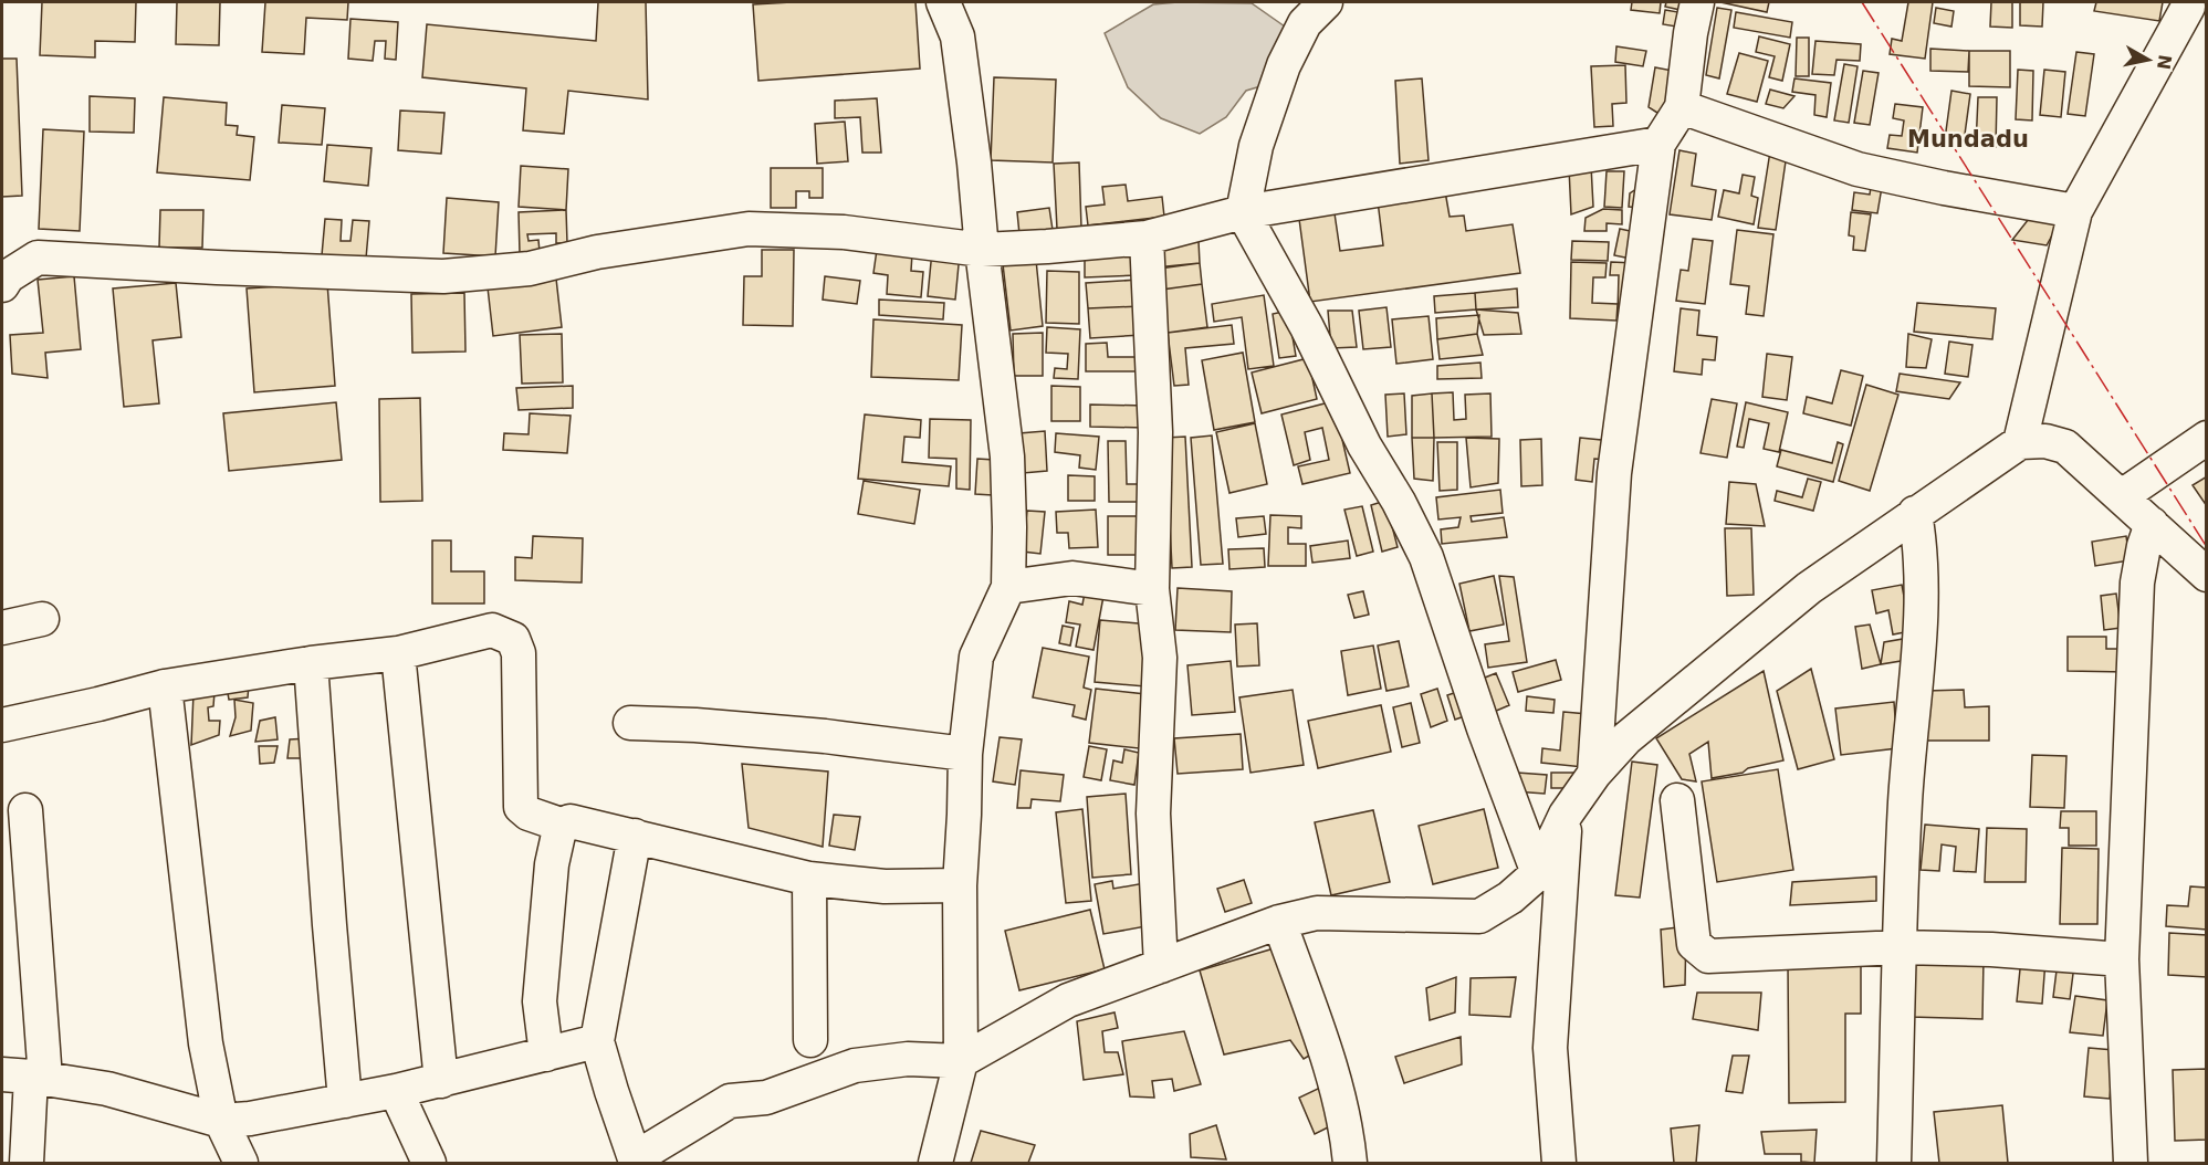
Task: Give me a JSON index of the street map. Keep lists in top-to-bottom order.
{
  "districts": ["Mundadu"],
  "north": "right"
}
